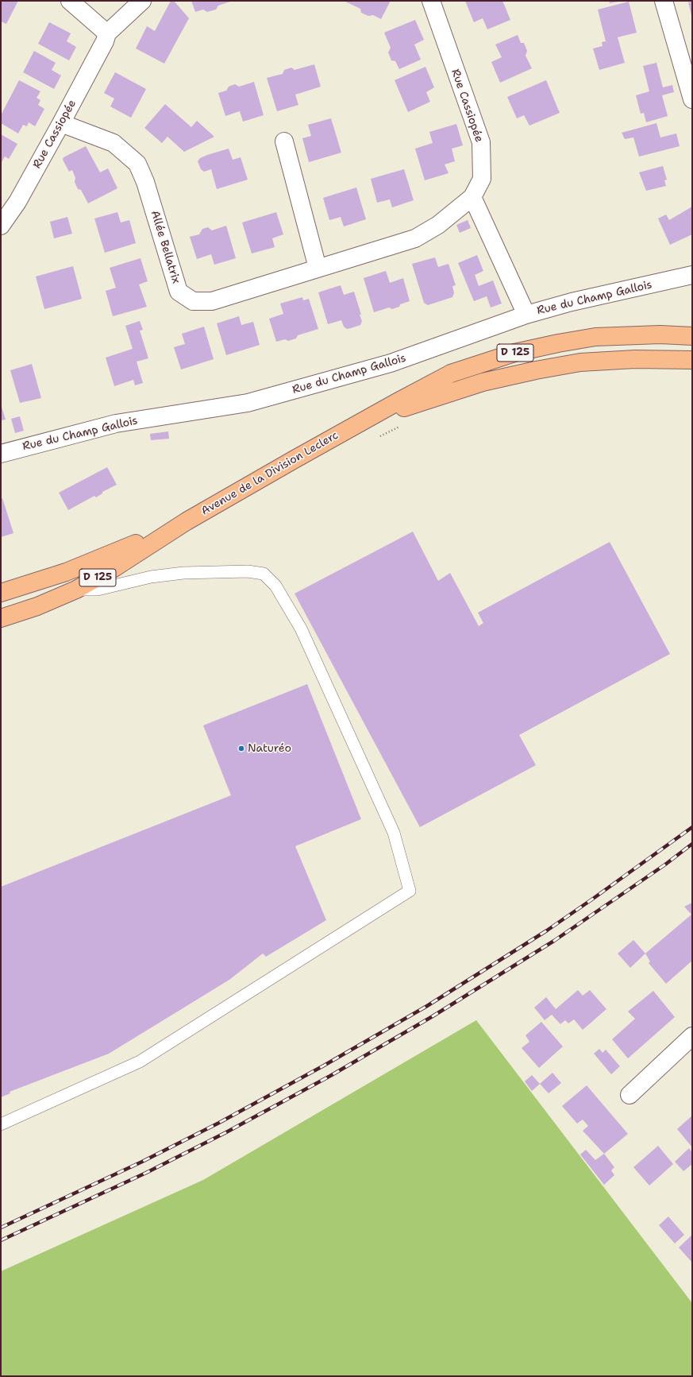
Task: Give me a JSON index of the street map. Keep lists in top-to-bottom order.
{
  "streets": {
    "main road": ["D 125", "Avenue de la Division Leclerc"],
    "street": ["Rue Cassiopée", "Allée Bellatrix", "Rue du Champ Gallois"]
  },
  "crossings": [
    ["Rue Cassiopée", "Allée Bellatrix"]
  ],
  "places": ["Naturéo"]
}
